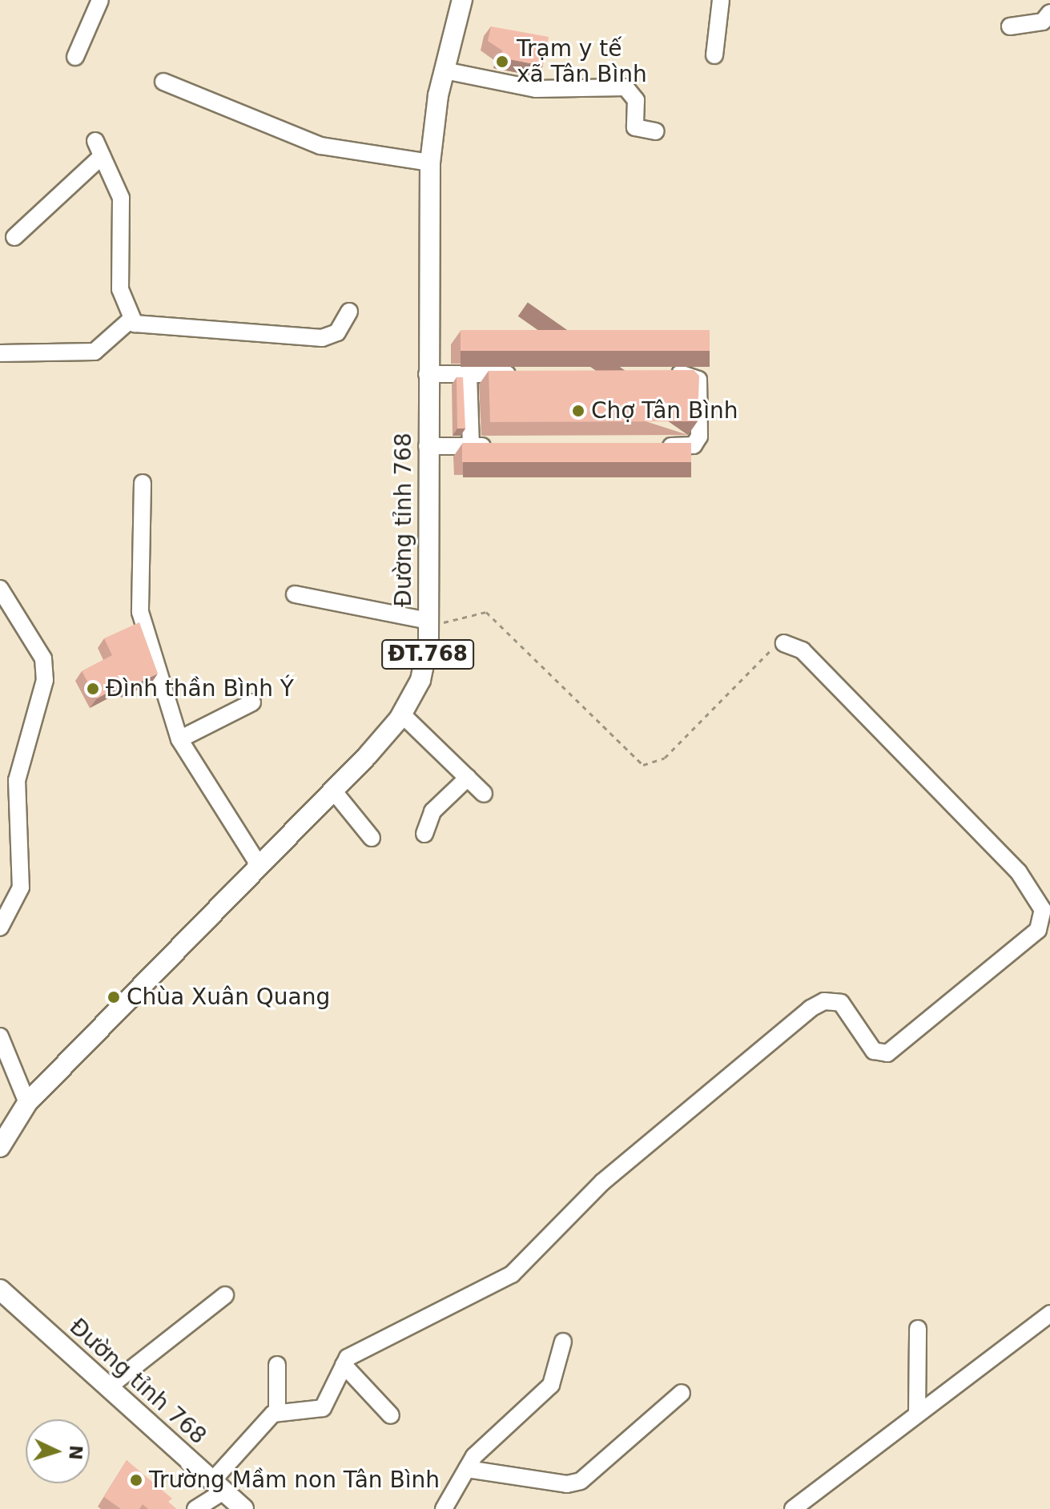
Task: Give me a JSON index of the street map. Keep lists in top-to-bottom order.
{
  "streets": {
    "main road": ["Đường tỉnh 768", "ĐT.768"]
  },
  "places": [
    "Trạm y tế xã Tân Bình",
    "Chợ Tân Bình",
    "Đình thần Bình Ý",
    "Chùa Xuân Quang",
    "Trường Mầm non Tân Bình"
  ],
  "north": "right"
}
